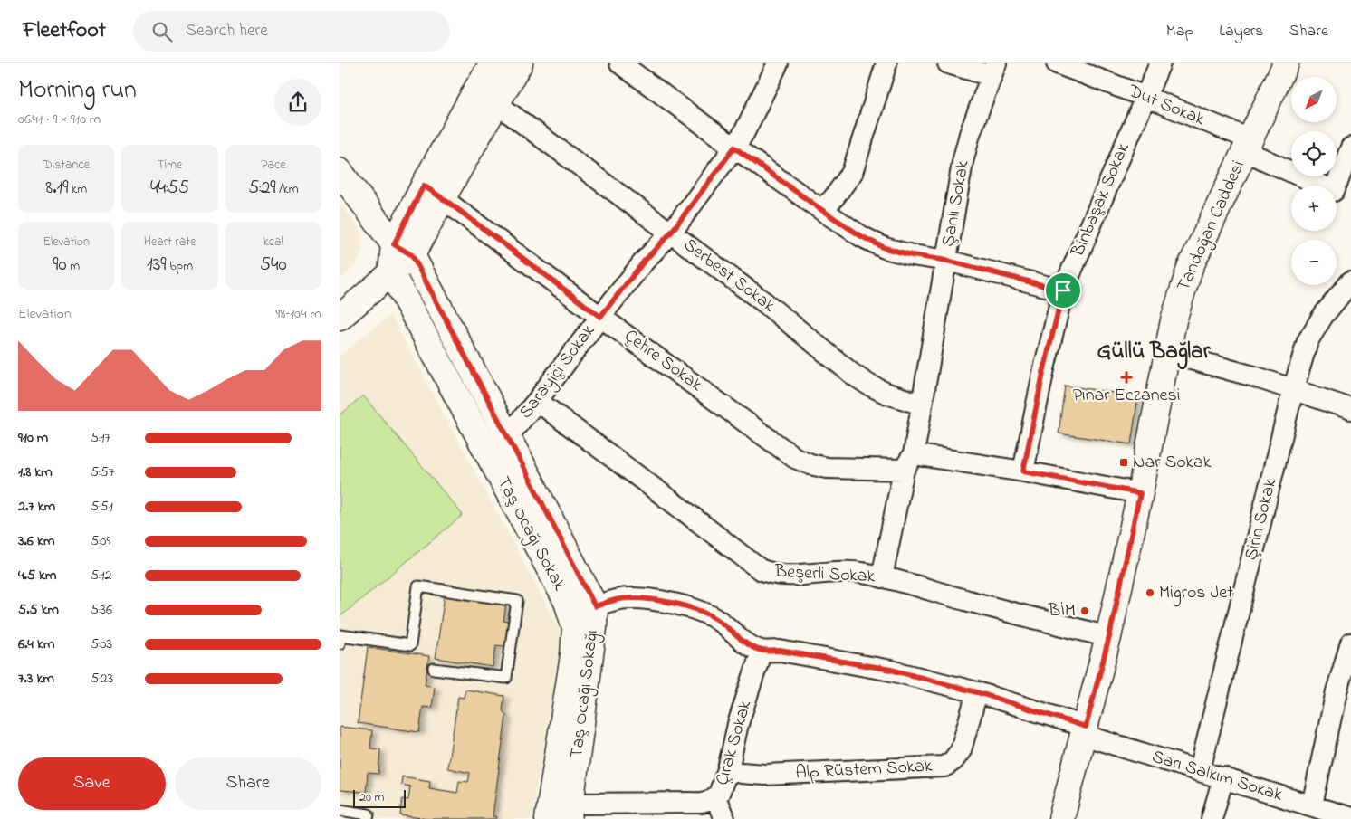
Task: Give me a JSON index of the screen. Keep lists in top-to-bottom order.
{
  "streets": {
    "street": [
      "Dut Sokak",
      "Binbaşak Sokak",
      "Şanlı Sokak",
      "Tandoğan Caddesi",
      "Serbest Sokak",
      "Çehre Sokak",
      "Sarayiçi Sokak",
      "Şirin Sokak",
      "Taş Ocağı Sokak",
      "Beşerli Sokak",
      "Taş Ocağı Sokağı",
      "Çırak Sokak",
      "Alp Rüstem Sokak",
      "Sarı Salkım Sokak"
    ]
  },
  "crossings": [
    ["Dut Sokak", "Binbaşak Sokak"],
    ["Dut Sokak", "Tandoğan Caddesi"],
    ["Şanlı Sokak", "Serbest Sokak"],
    ["Şanlı Sokak", "Çehre Sokak"],
    ["Şanlı Sokak", "Beşerli Sokak"],
    ["Tandoğan Caddesi", "Beşerli Sokak"],
    ["Tandoğan Caddesi", "Sarı Salkım Sokak"],
    ["Serbest Sokak", "Sarayiçi Sokak"],
    ["Çehre Sokak", "Sarayiçi Sokak"],
    ["Sarayiçi Sokak", "Taş Ocağı Sokak"],
    ["Sarayiçi Sokak", "Beşerli Sokak"],
    ["Sarayiçi Sokak", "Taş Ocağı Sokağı"],
    ["Şirin Sokak", "Sarı Salkım Sokak"],
    ["Taş Ocağı Sokak", "Taş Ocağı Sokağı"],
    ["Taş Ocağı Sokağı", "Çırak Sokak"],
    ["Çırak Sokak", "Alp Rüstem Sokak"],
    ["Çırak Sokak", "Sarı Salkım Sokak"],
    ["Alp Rüstem Sokak", "Sarı Salkım Sokak"]
  ],
  "districts": ["Güllü Bağlar"],
  "places": {
    "health": ["Pınar Eczanesi"],
    "transit": ["Nar Sokak"],
    "other": ["Migros Jet", "BİM"]
  },
  "scale_bar": "20 m",
  "north": "bottom left",
  "page": {
    "header": "Fleetfoot",
    "search": "Search here",
    "nav": ["Map", "Layers", "Share"],
    "heading": ["Morning run", "06:41 · 9 × 910 m"],
    "map_buttons": ["+", "−"],
    "stats": [
      ["Distance", "8.19 km"],
      ["Time", "44:55"],
      ["Pace", "5:29 /km"],
      ["Elevation", "90 m"],
      ["Heart rate", "139 bpm"],
      ["kcal", "540"]
    ],
    "chart": ["Elevation", "98–104 m"],
    "list": [
      {
        "name": "910 m",
        "note": "5:17"
      },
      {
        "name": "1.8 km",
        "note": "5:57"
      },
      {
        "name": "2.7 km",
        "note": "5:51"
      },
      {
        "name": "3.6 km",
        "note": "5:09"
      },
      {
        "name": "4.5 km",
        "note": "5:12"
      },
      {
        "name": "5.5 km",
        "note": "5:36"
      },
      {
        "name": "6.4 km",
        "note": "5:03"
      },
      {
        "name": "7.3 km",
        "note": "5:23"
      }
    ],
    "buttons": ["Save", "Share"],
    "scale": "20 m"
  }
}
